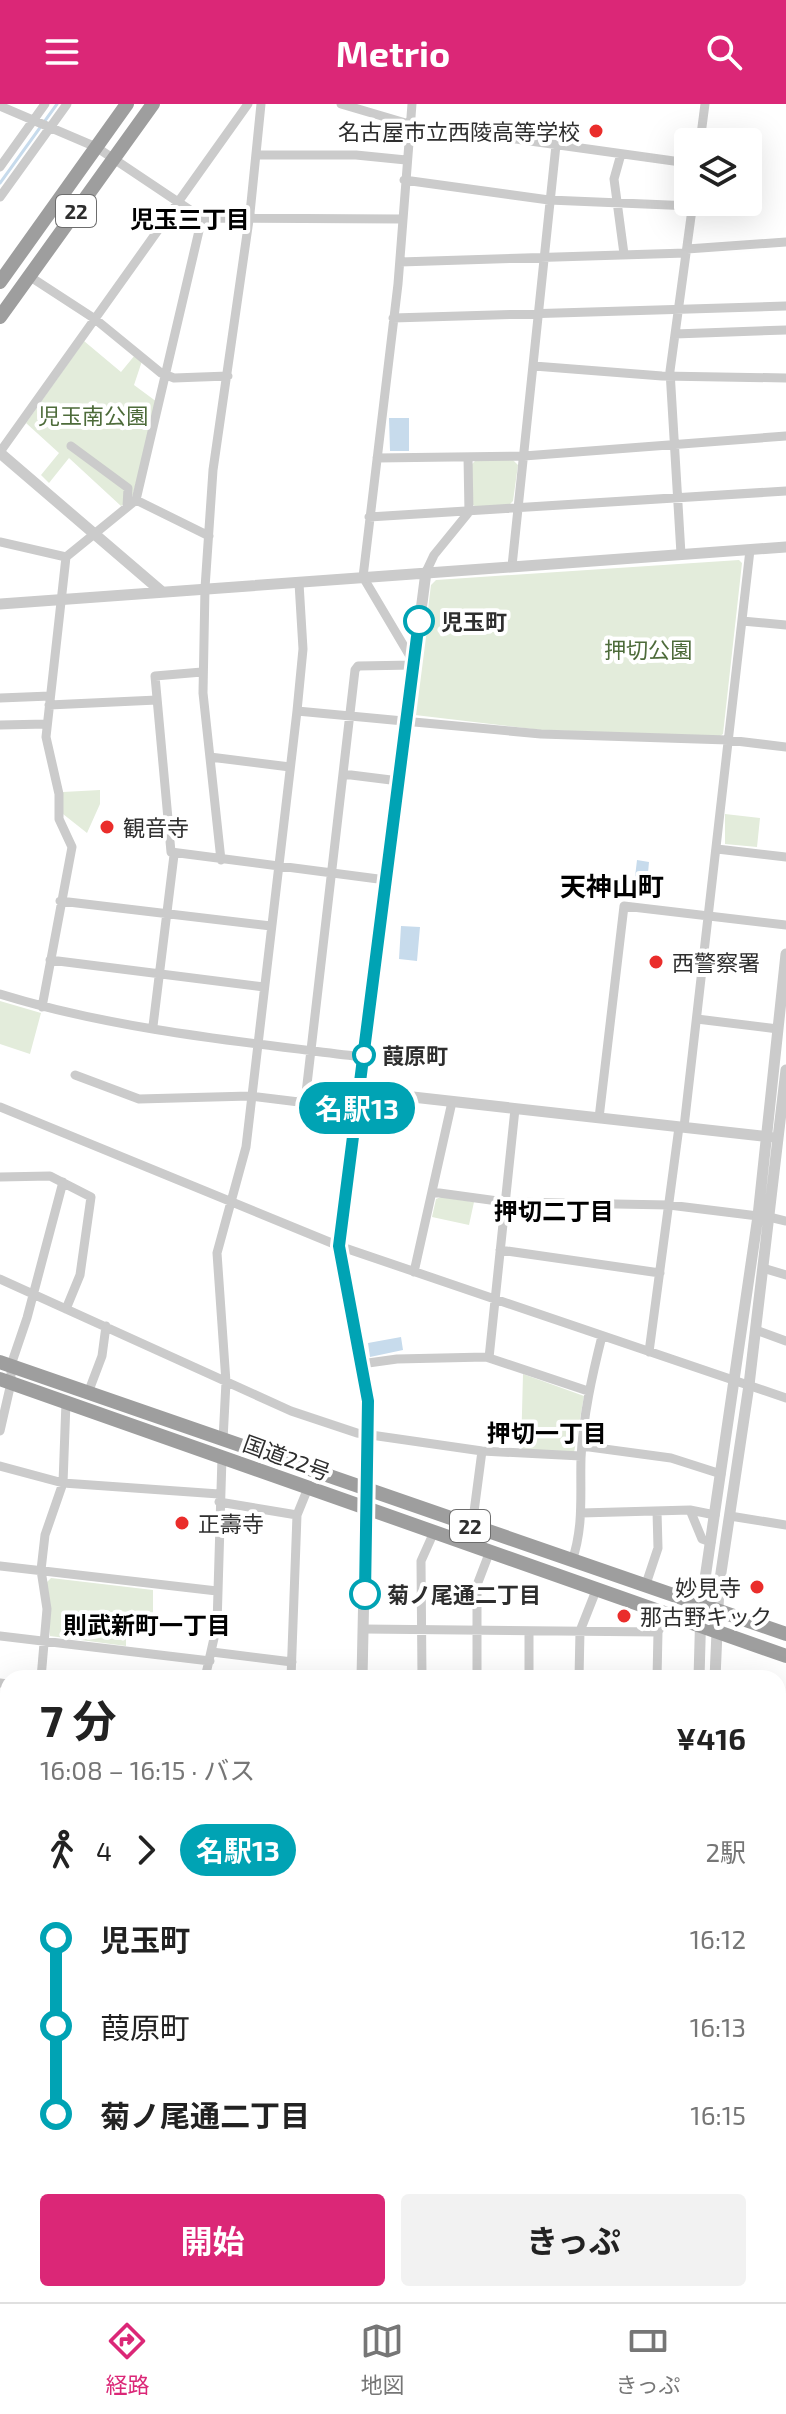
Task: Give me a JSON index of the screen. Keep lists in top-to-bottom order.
{
  "streets": {
    "highway": ["22", "国道22号"]
  },
  "districts": [
    "児玉三丁目",
    "天神山町",
    "押切二丁目",
    "押切一丁目",
    "則武新町一丁目"
  ],
  "parks": ["児玉南公園", "押切公園"],
  "places": [
    "名古屋市立西陵高等学校",
    "児玉町",
    "観音寺",
    "西警察署",
    "葭原町",
    "正壽寺",
    "妙見寺",
    "菊ノ尾通二丁目",
    "那古野キック"
  ],
  "lines": ["bus line 名駅13"],
  "page": {
    "header": "Metrio",
    "on_map": "名駅13",
    "heading": ["7 分", "16:08 – 16:15 · バス", "¥416"],
    "legs": ["4", "名駅13", "2駅"],
    "list": [
      {
        "name": "児玉町",
        "value": "16:12"
      },
      {
        "name": "葭原町",
        "value": "16:13"
      },
      {
        "name": "菊ノ尾通二丁目",
        "value": "16:15"
      }
    ],
    "buttons": ["開始", "きっぷ"],
    "tabs": ["経路", "地図", "きっぷ"]
  }
}
